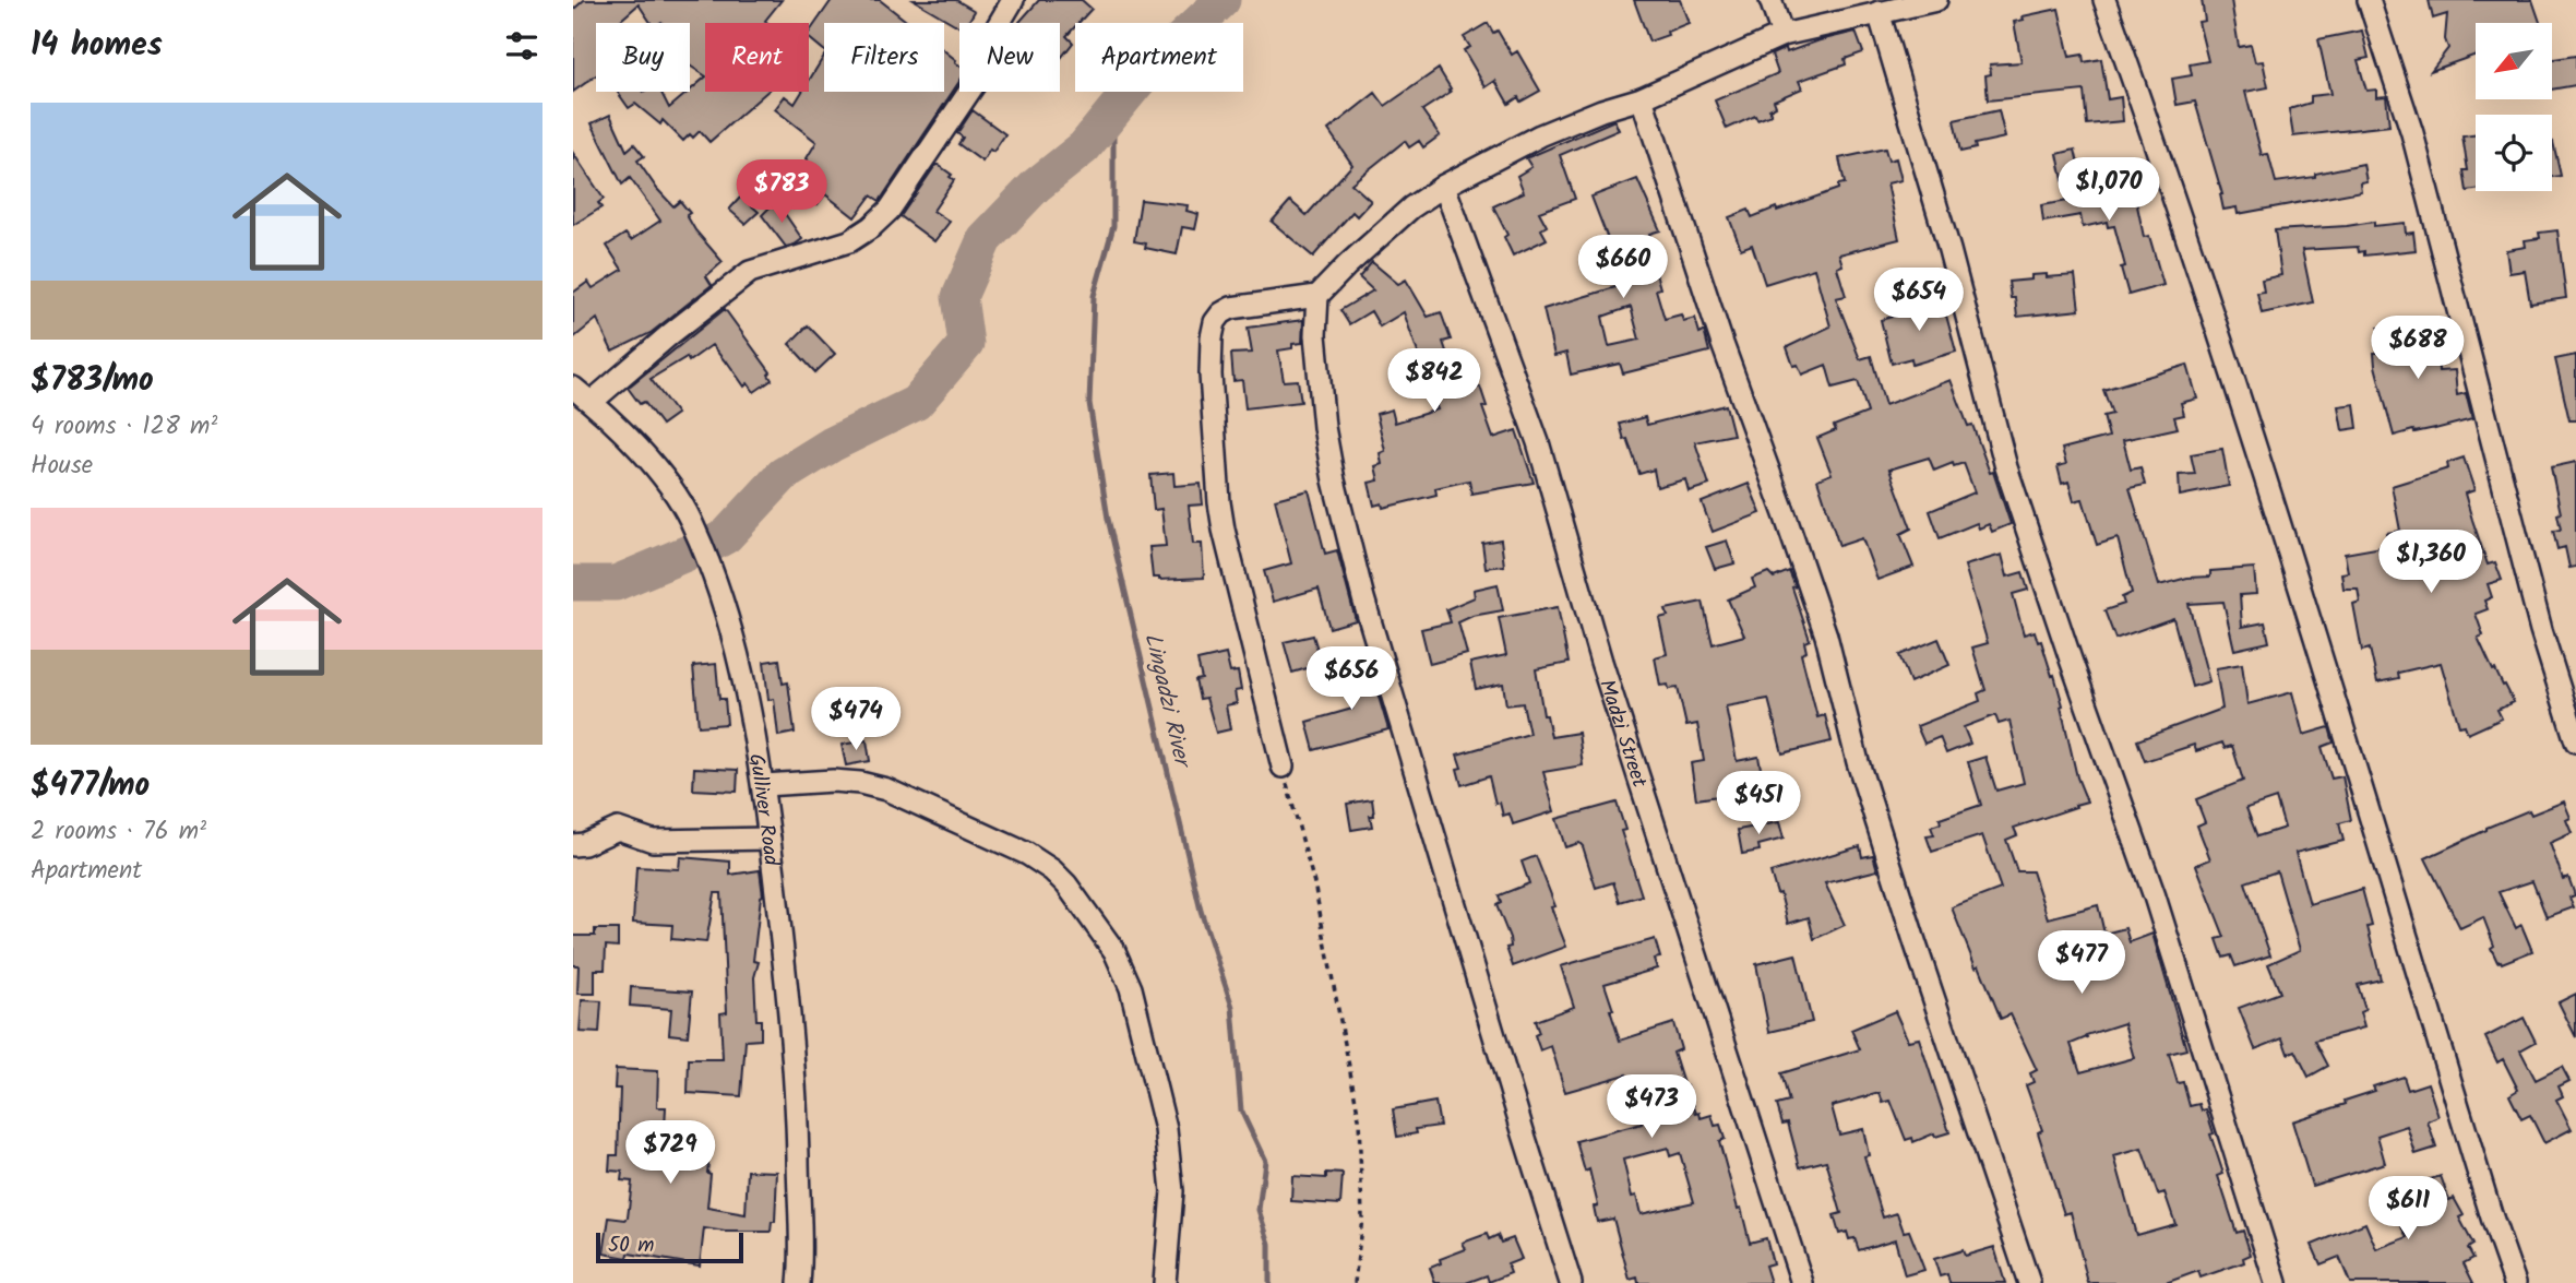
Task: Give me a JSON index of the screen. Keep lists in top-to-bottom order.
{
  "streets": {
    "street": ["Madzi Street", "Gulliver Road"]
  },
  "water": ["Lingadzi River"],
  "scale_bar": "50 m",
  "north": "bottom left",
  "page": {
    "heading": "14 homes",
    "chip": [
      "Buy",
      "Rent",
      "Filters",
      "New",
      "Apartment"
    ],
    "list": [
      {
        "name": "$783/mo",
        "note": "4 rooms · 128 m² · House"
      },
      {
        "name": "$477/mo",
        "note": "2 rooms · 76 m² · Apartment"
      }
    ],
    "price": [
      "$1,070",
      "$783",
      "$660",
      "$654",
      "$688",
      "$842",
      "$1,360",
      "$656",
      "$474",
      "$451",
      "$477",
      "$473",
      "$729",
      "$611"
    ],
    "scale": "50 m"
  }
}
